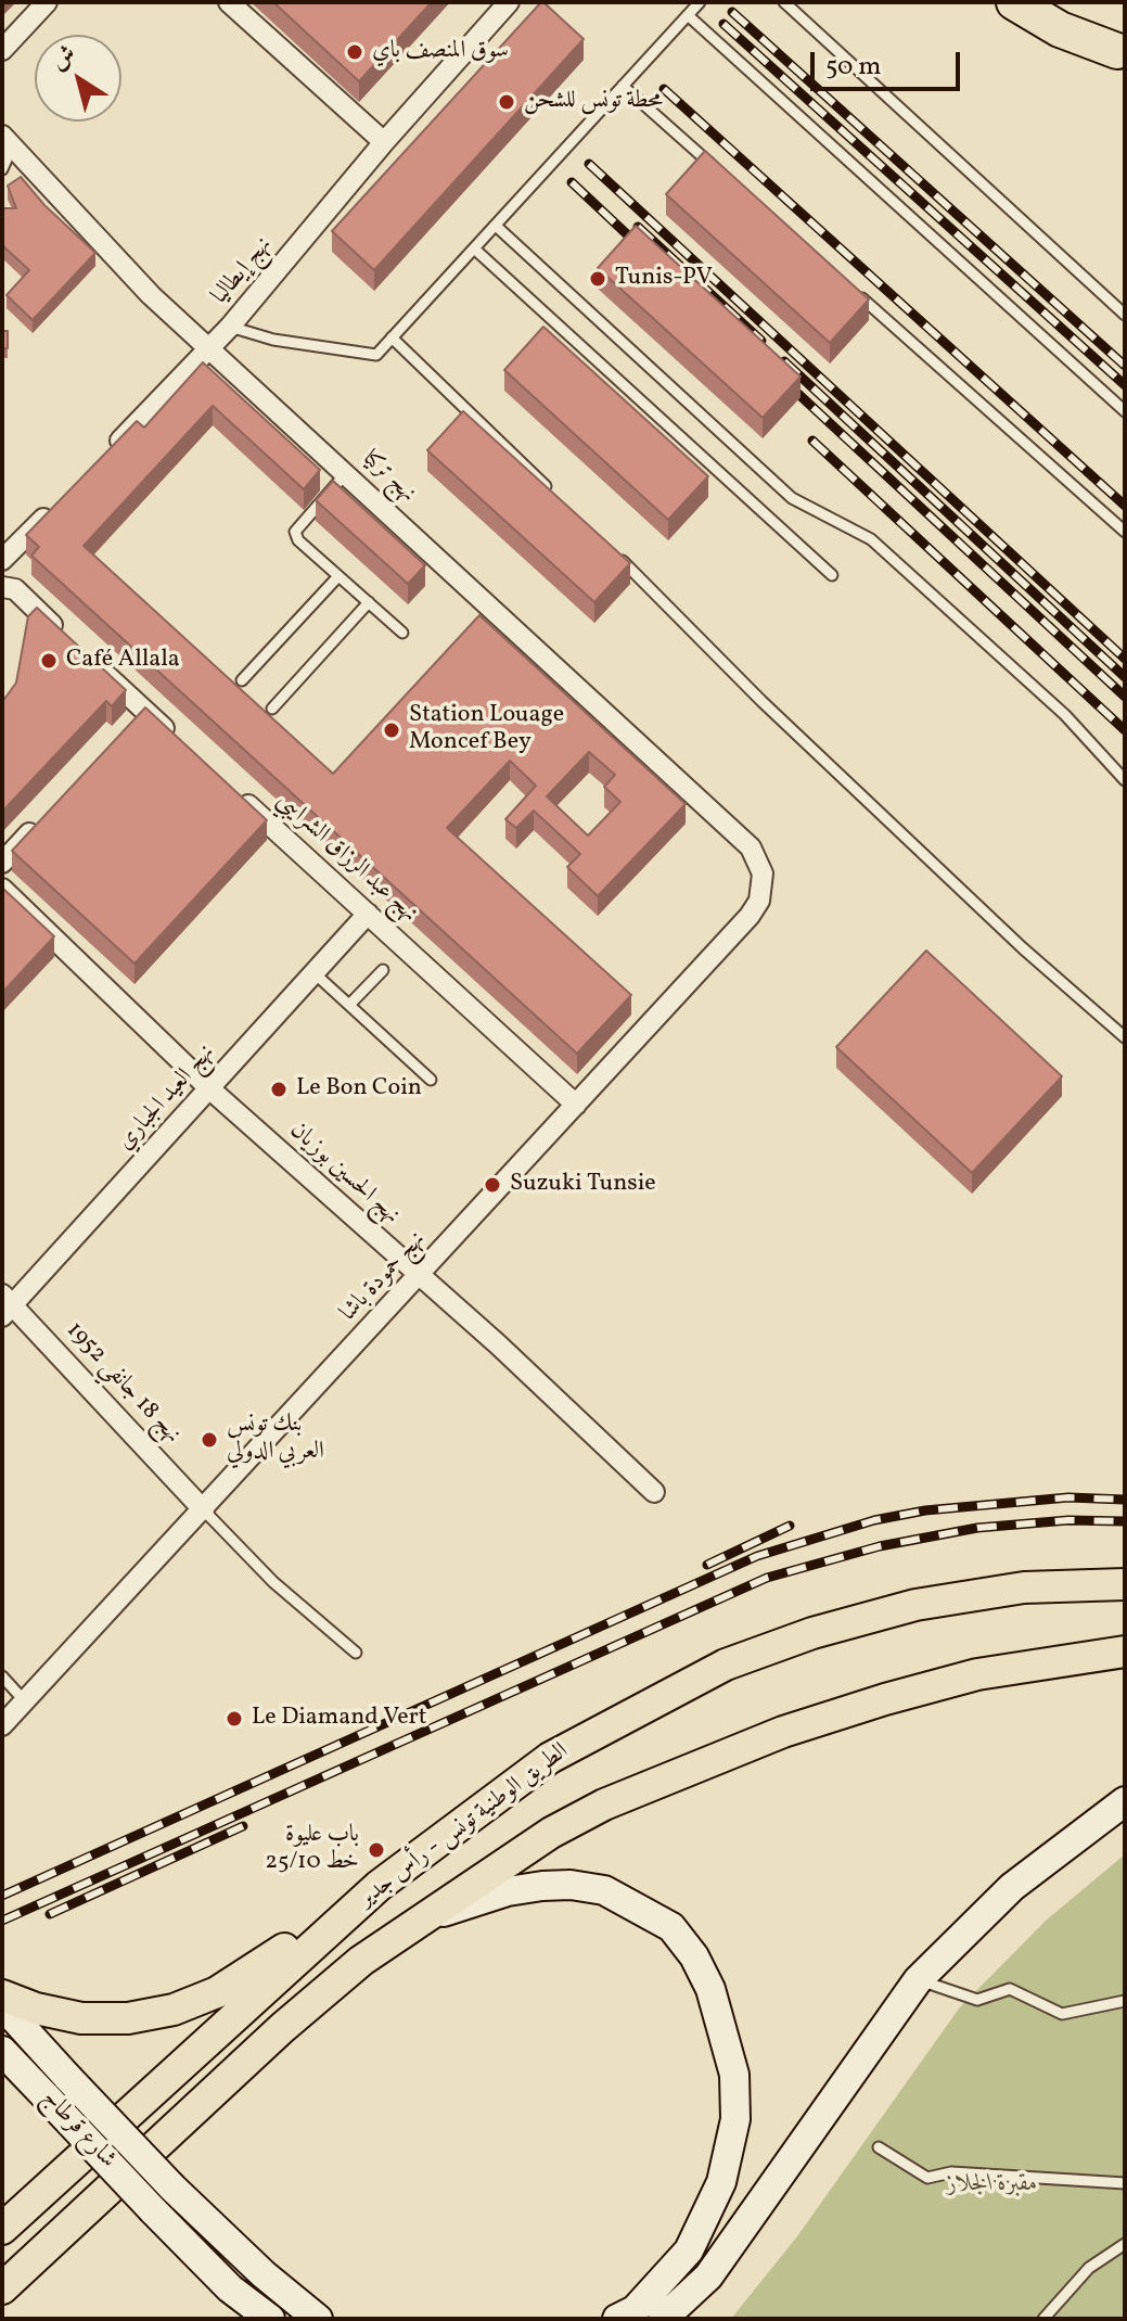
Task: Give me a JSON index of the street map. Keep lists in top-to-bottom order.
{
  "streets": {
    "main road": ["الطريق الوطنية تونس - رأس جدير", "شارع قرطاج"],
    "street": [
      "نهج إيطاليا",
      "نهج تركيا",
      "نهج عبد الرزاق الشرايبي",
      "نهج العيد الجباري",
      "نهج الحسين بوزيان",
      "نهج حمودة باشا",
      "نهج 18 جانفي 1952"
    ]
  },
  "crossings": [
    ["نهج إيطاليا", "نهج تركيا"],
    ["نهج تركيا", "نهج حمودة باشا"],
    ["نهج عبد الرزاق الشرايبي", "نهج العيد الجباري"],
    ["نهج عبد الرزاق الشرايبي", "نهج حمودة باشا"],
    ["نهج العيد الجباري", "نهج الحسين بوزيان"],
    ["نهج العيد الجباري", "نهج 18 جانفي 1952"],
    ["نهج الحسين بوزيان", "نهج حمودة باشا"],
    ["نهج حمودة باشا", "نهج 18 جانفي 1952"]
  ],
  "parks": ["مقبرة الجلاز"],
  "places": [
    "سوق المنصف باي",
    "محطة تونس للشحن",
    "Tunis-PV",
    "Café Allala",
    "Station Louage Moncef Bey",
    "Le Bon Coin",
    "Suzuki Tunsie",
    "بنك تونس العربي الدولي",
    "Le Diamand Vert",
    "باب عليوة خط 25/10"
  ],
  "scale_bar": "50 m",
  "north": "top left"
}
